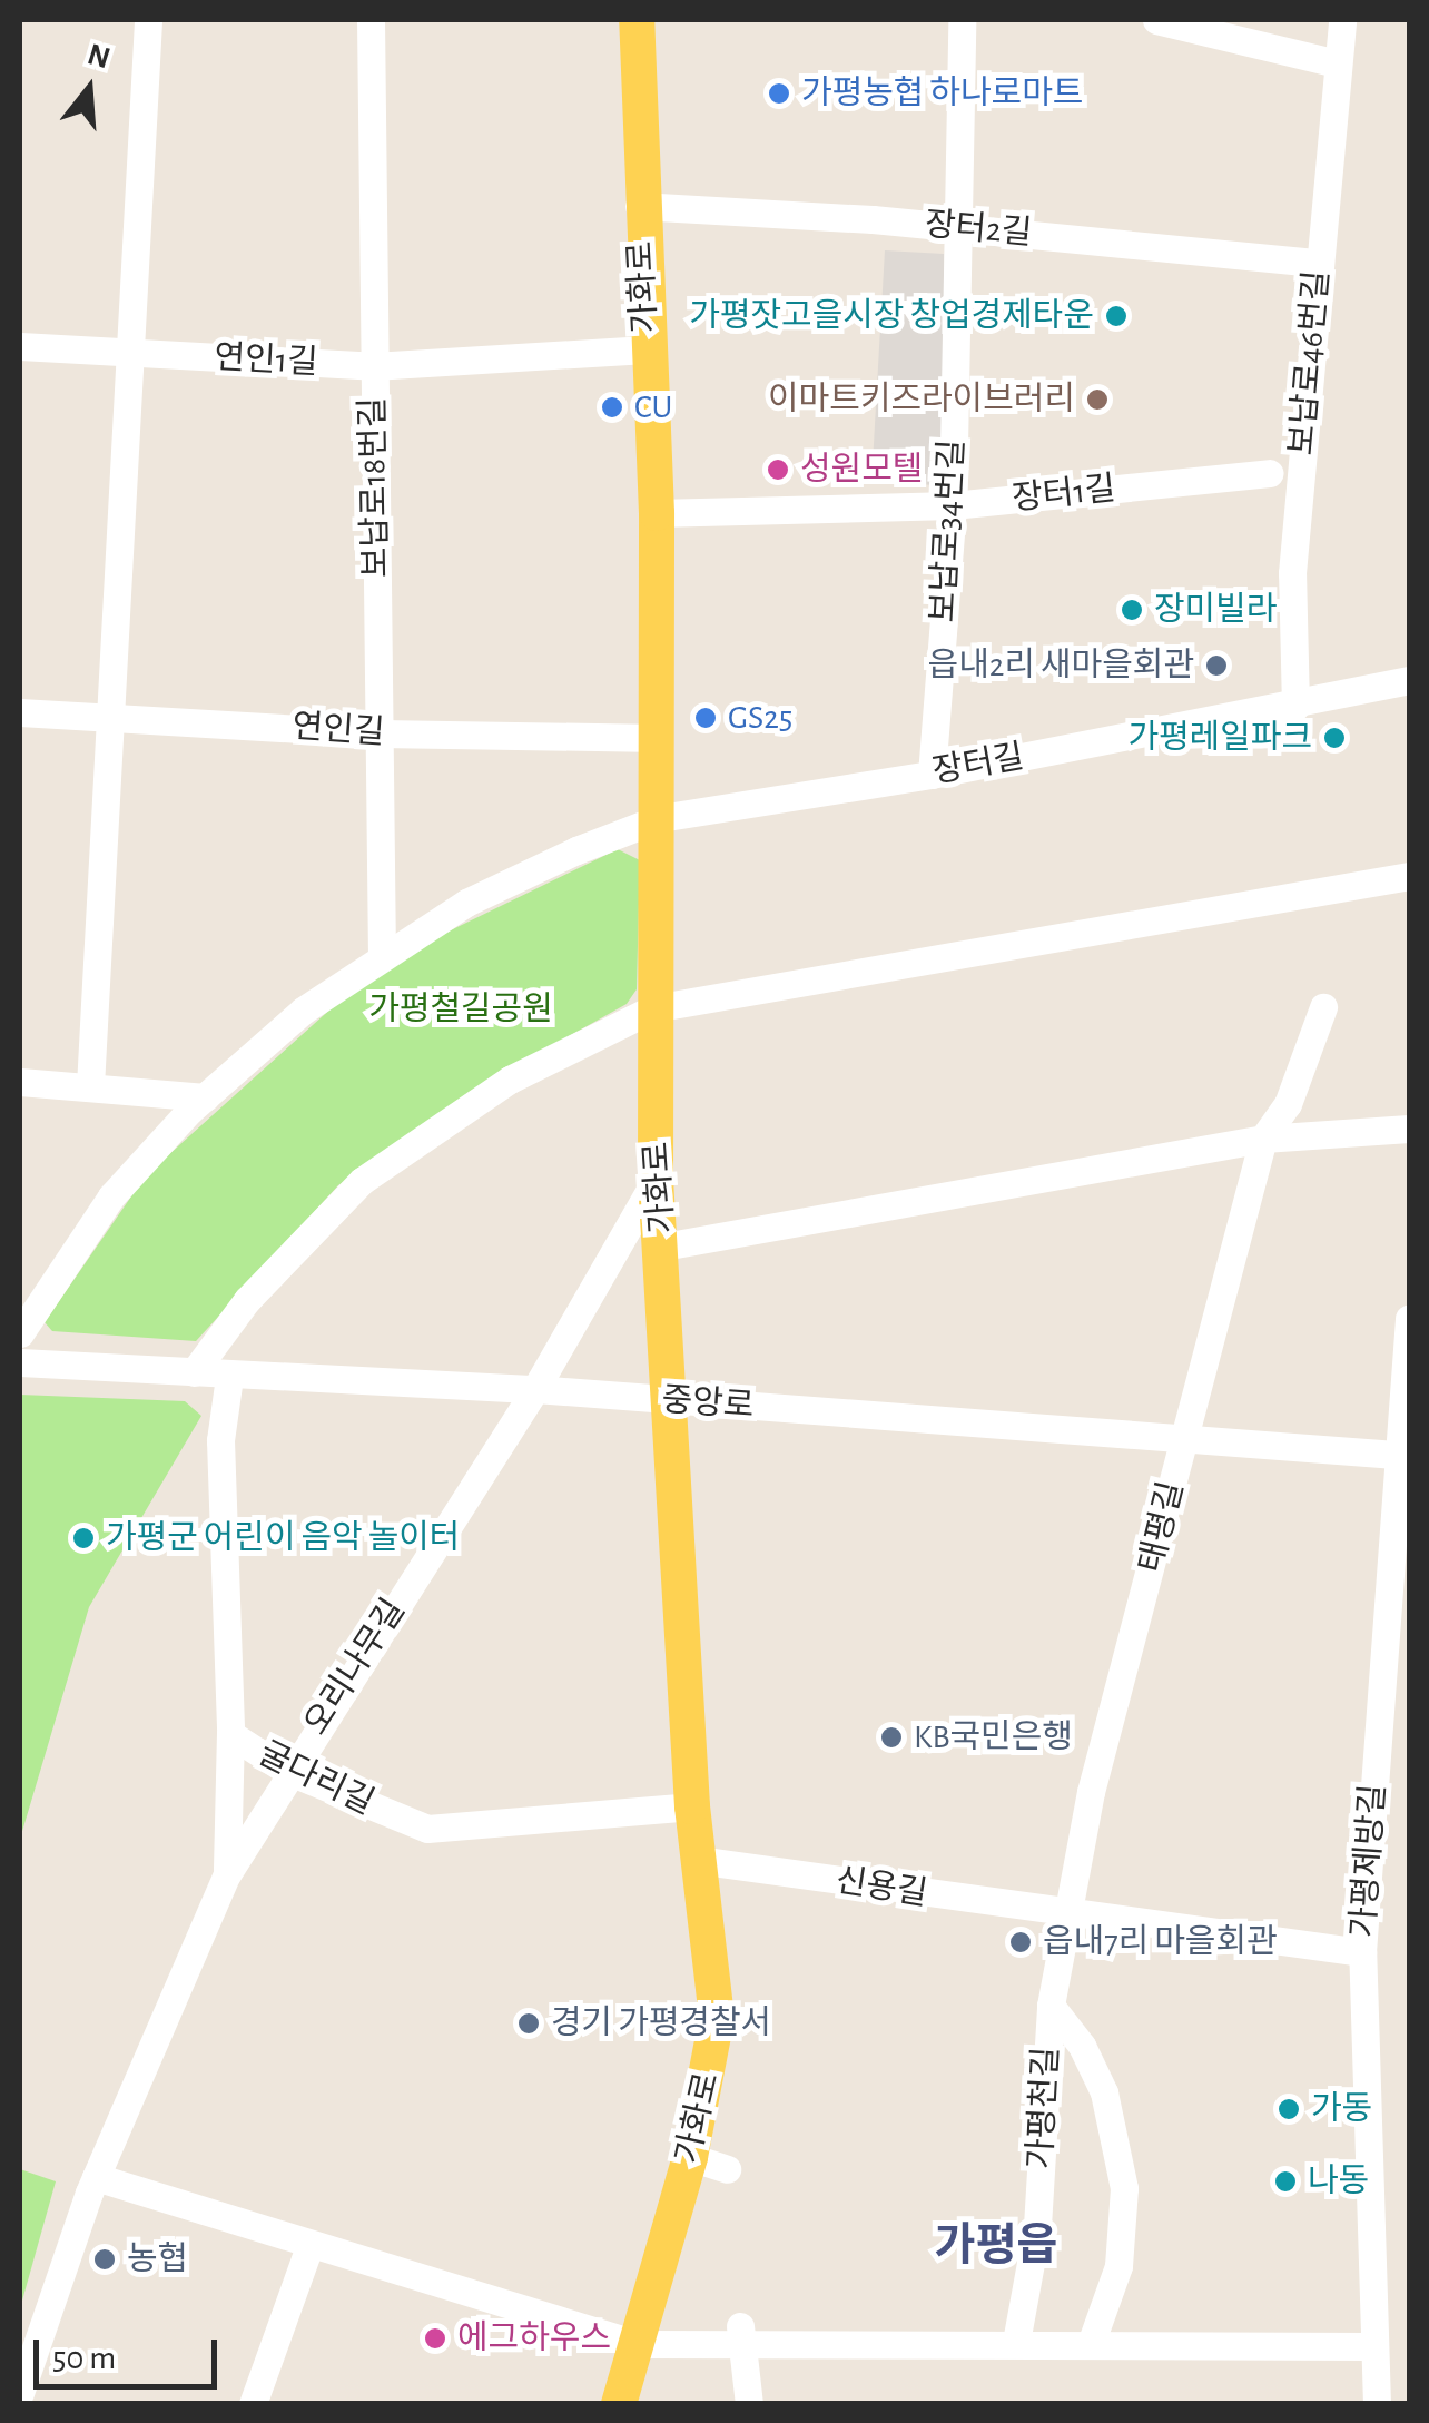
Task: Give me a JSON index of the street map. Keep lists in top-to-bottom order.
{
  "streets": {
    "main road": ["가화로"],
    "street": [
      "장터2길",
      "연인1길",
      "보납로46번길",
      "보납로18번길",
      "장터1길",
      "보납로34번길",
      "연인길",
      "장터길",
      "중앙로",
      "태평길",
      "오리나무길",
      "굴다리길",
      "가평제방길",
      "신용길",
      "가평천길"
    ]
  },
  "crossings": [
    ["장터2길", "가화로"],
    ["장터2길", "보납로46번길"],
    ["장터2길", "보납로34번길"],
    ["가화로", "연인1길"],
    ["가화로", "장터1길"],
    ["가화로", "연인길"],
    ["가화로", "장터길"],
    ["가화로", "중앙로"],
    ["가화로", "오리나무길"],
    ["가화로", "굴다리길"],
    ["가화로", "신용길"],
    ["연인1길", "보납로18번길"],
    ["보납로46번길", "장터길"],
    ["보납로18번길", "연인길"],
    ["보납로18번길", "장터길"],
    ["장터1길", "보납로34번길"],
    ["보납로34번길", "장터길"],
    ["중앙로", "태평길"],
    ["중앙로", "오리나무길"],
    ["중앙로", "굴다리길"],
    ["중앙로", "가평제방길"],
    ["태평길", "신용길"],
    ["오리나무길", "굴다리길"],
    ["가평제방길", "신용길"]
  ],
  "districts": ["가평읍"],
  "parks": ["가평철길공원"],
  "places": [
    "가평농협 하나로마트",
    "가평잣고을시장 창업경제타운",
    "이마트키즈라이브러리",
    "CU",
    "성원모텔",
    "장미빌라",
    "읍내2리 새마을회관",
    "GS25",
    "가평레일파크",
    "가평군 어린이 음악 놀이터",
    "KB국민은행",
    "읍내7리 마을회관",
    "경기 가평경찰서",
    "가동",
    "나동",
    "농협",
    "에그하우스"
  ],
  "scale_bar": "50 m",
  "north": "top"
}
